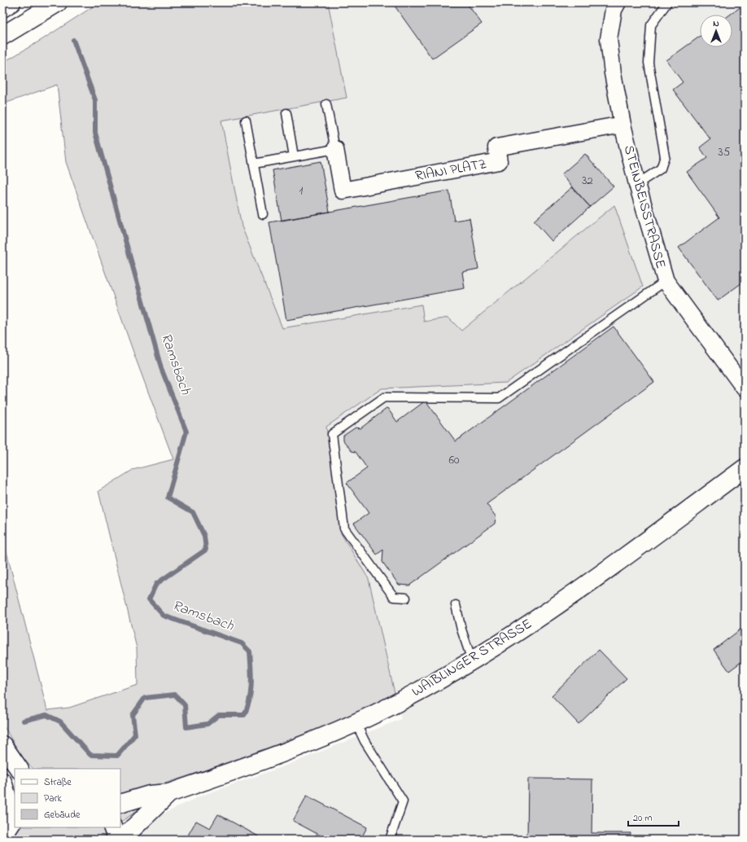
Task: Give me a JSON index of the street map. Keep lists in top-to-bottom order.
{
  "streets": {
    "main road": ["WAIBLINGER STRASSE"],
    "street": ["RIANI PLATZ", "STEINBEISSTRASSE"]
  },
  "crossings": [
    ["RIANI PLATZ", "STEINBEISSTRASSE"]
  ],
  "water": ["Ramsbach"],
  "house_numbers": [
    "35",
    "32",
    "1",
    "60"
  ],
  "legend": ["Straße", "Park", "Gebäude"],
  "scale_bar": "20 m",
  "north": "top"
}
